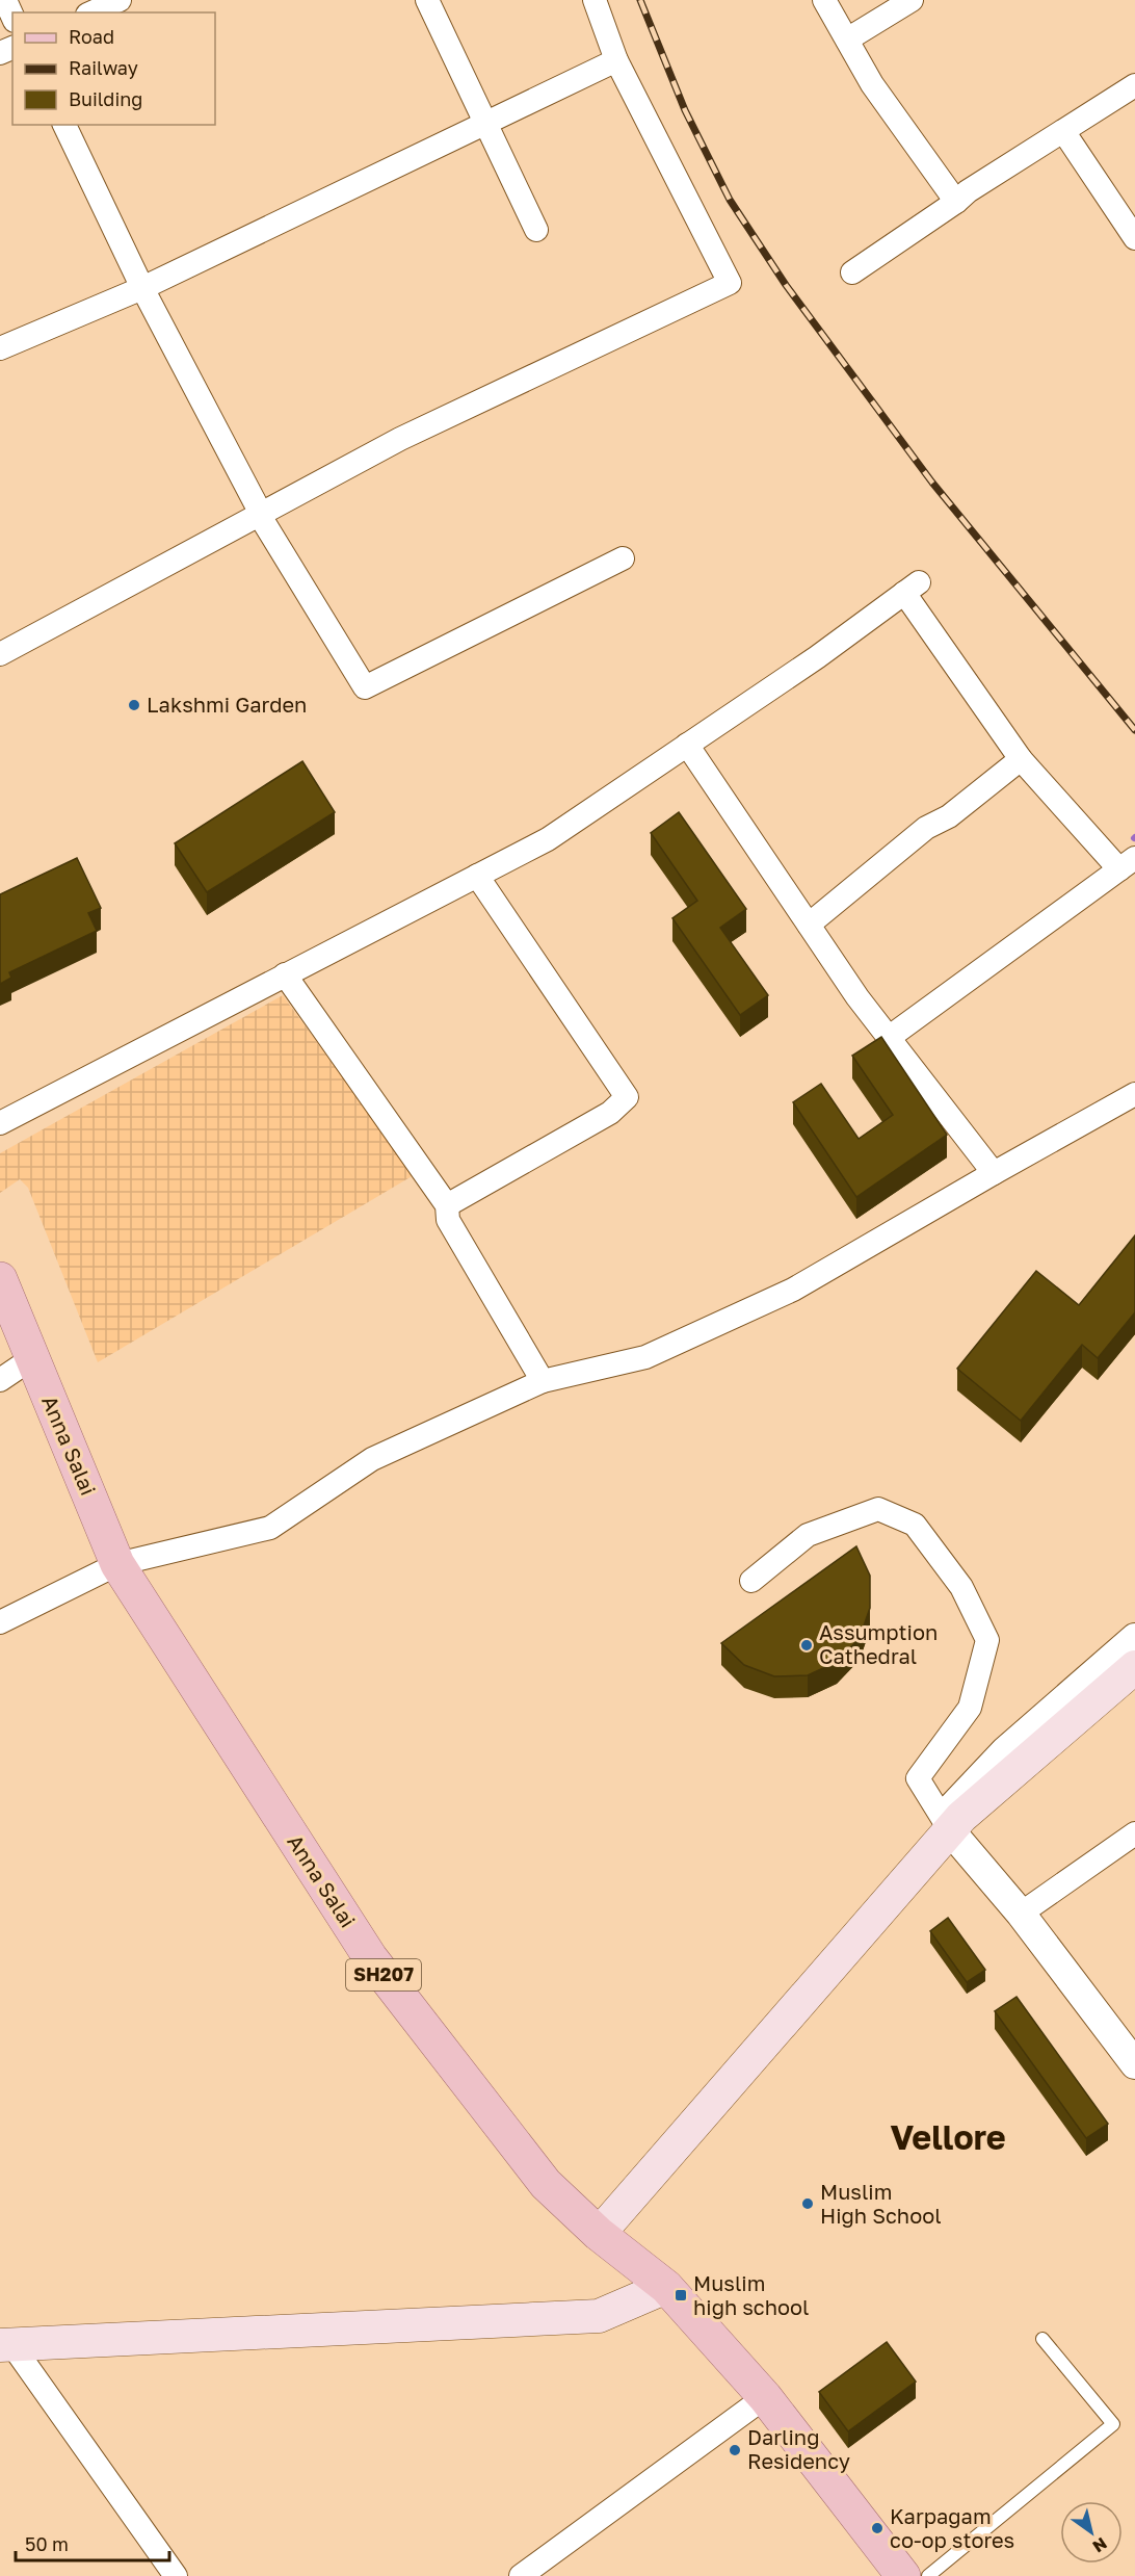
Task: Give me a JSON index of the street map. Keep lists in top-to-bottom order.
{
  "streets": {
    "main road": ["Anna Salai", "SH207"]
  },
  "districts": ["Vellore"],
  "places": {
    "other": [
      "Lakshmi Garden",
      "Assumption Cathedral",
      "Muslim High School",
      "Darling Residency",
      "Karpagam co-op stores"
    ],
    "transit": ["Muslim high school"]
  },
  "legend": ["Road", "Railway", "Building"],
  "scale_bar": "50 m",
  "north": "bottom right"
}
